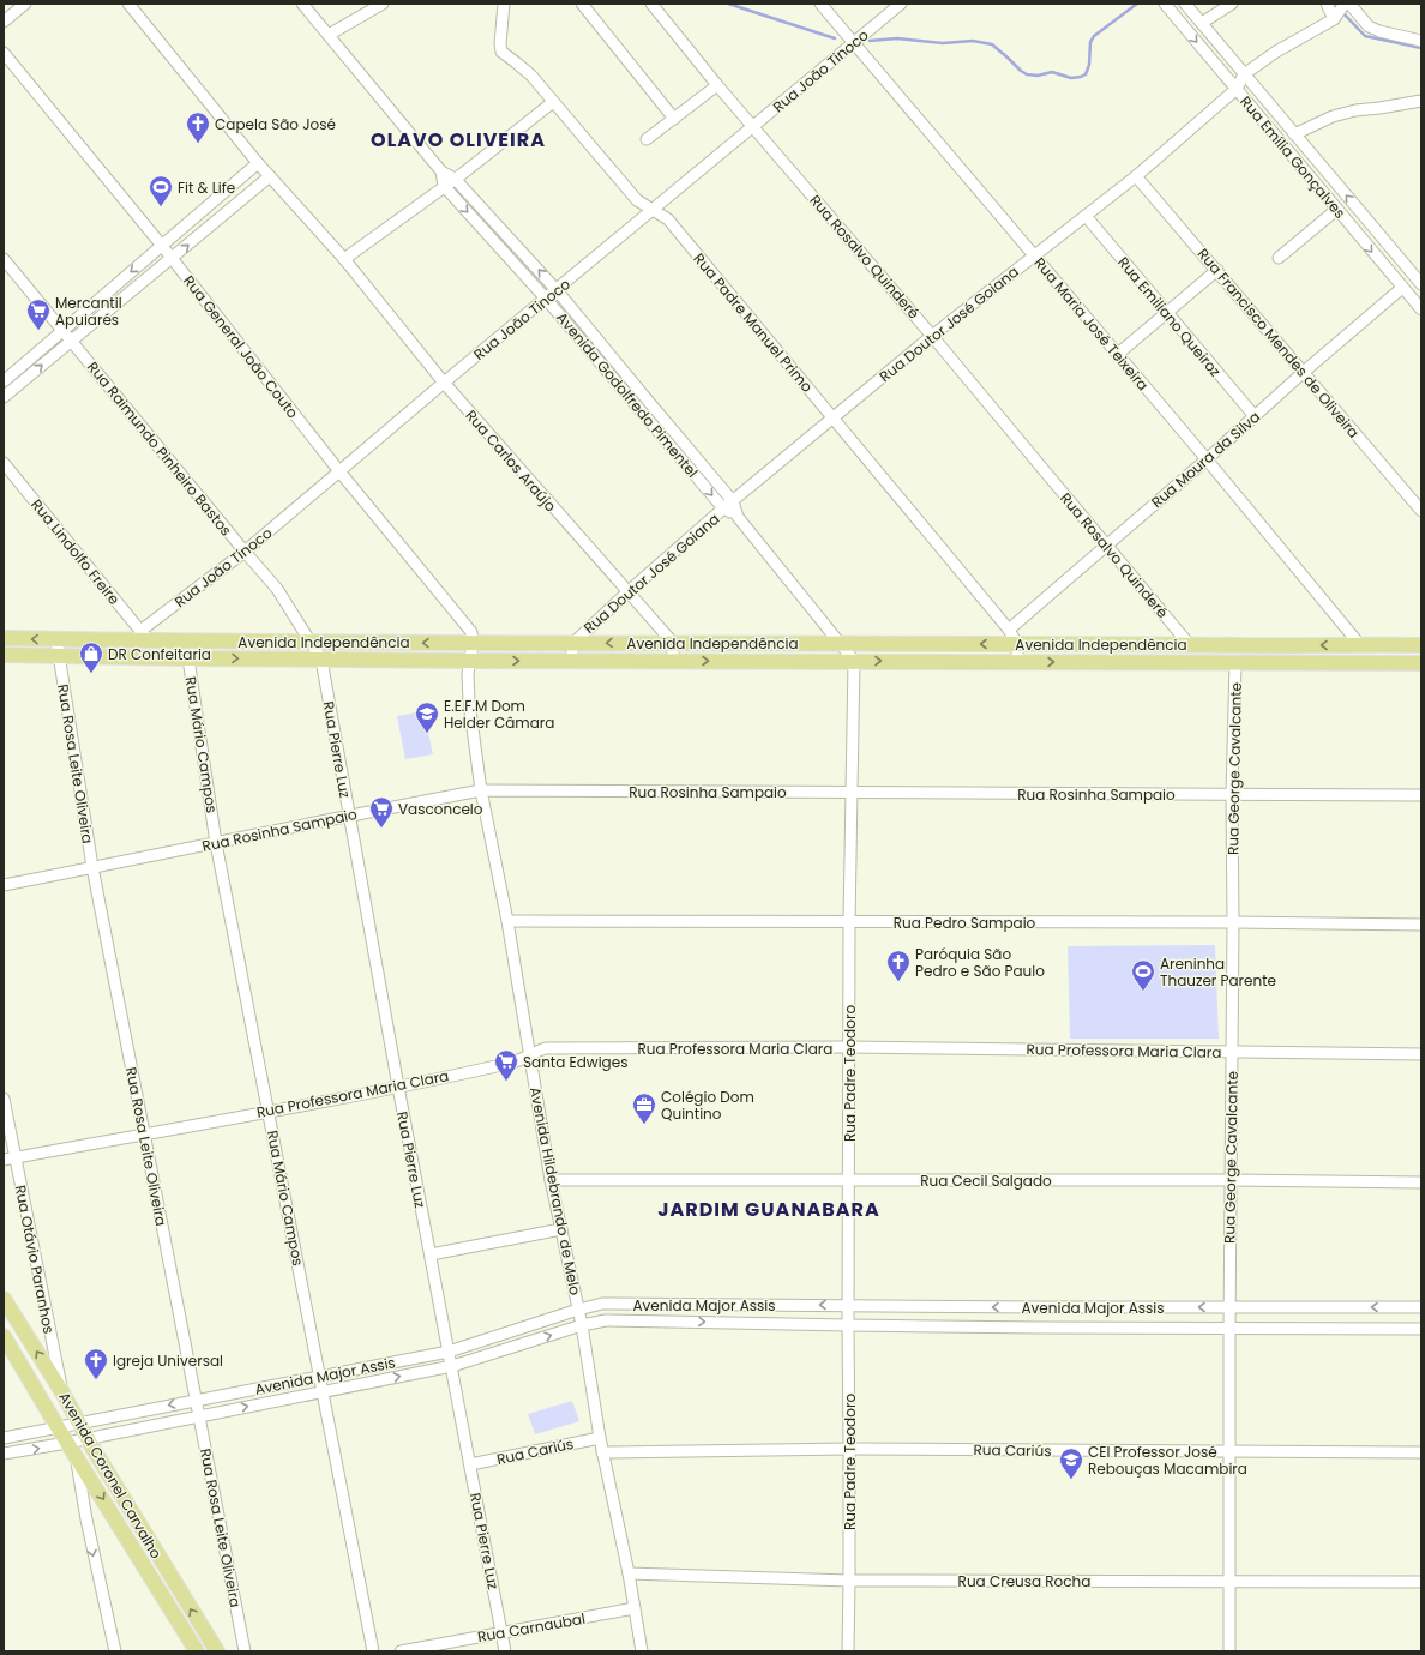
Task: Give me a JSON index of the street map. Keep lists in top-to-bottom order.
{
  "streets": {
    "main road": ["Avenida Independência", "Avenida Coronel Carvalho"],
    "street": [
      "Rua João Tinoco",
      "Rua Emília Gonçalves",
      "Rua Rosalvo Quinderé",
      "Rua Emiliano Queiroz",
      "Rua Padre Manuel Primo",
      "Rua Doutor José Goiana",
      "Rua Maria José Teixeira",
      "Rua Francisco Mendes de Oliveira",
      "Rua General João Couto",
      "Avenida Godolfredo Pimentel",
      "Rua Raimundo Pinheiro Bastos",
      "Rua Moura da Silva",
      "Rua Carlos Araújo",
      "Rua Lindolfo Freire",
      "Rua Mário Campos",
      "Rua Pierre Luz",
      "Rua Rosa Leite Oliveira",
      "Rua George Cavalcante",
      "Rua Rosinha Sampaio",
      "Rua Pedro Sampaio",
      "Rua Professora Maria Clara",
      "Rua Padre Teodoro",
      "Rua Cecil Salgado",
      "Avenida Hildebrando de Melo",
      "Rua Otávio Paranhos",
      "Avenida Major Assis",
      "Rua Cariús",
      "Rua Creusa Rocha",
      "Rua Carnaubal"
    ]
  },
  "crossings": [
    ["Rua João Tinoco", "Rua Rosalvo Quinderé"],
    ["Rua João Tinoco", "Rua Padre Manuel Primo"],
    ["Rua João Tinoco", "Rua Maria José Teixeira"],
    ["Rua João Tinoco", "Rua General João Couto"],
    ["Rua João Tinoco", "Avenida Godolfredo Pimentel"],
    ["Rua João Tinoco", "Rua Raimundo Pinheiro Bastos"],
    ["Rua João Tinoco", "Rua Carlos Araújo"],
    ["Rua João Tinoco", "Rua Lindolfo Freire"],
    ["Rua João Tinoco", "Avenida Independência"],
    ["Rua Emília Gonçalves", "Rua Doutor José Goiana"],
    ["Rua Emília Gonçalves", "Rua Moura da Silva"],
    ["Rua Rosalvo Quinderé", "Rua Doutor José Goiana"],
    ["Rua Rosalvo Quinderé", "Rua Moura da Silva"],
    ["Rua Rosalvo Quinderé", "Avenida Independência"],
    ["Rua Emiliano Queiroz", "Rua Doutor José Goiana"],
    ["Rua Emiliano Queiroz", "Rua Moura da Silva"],
    ["Rua Padre Manuel Primo", "Rua Doutor José Goiana"],
    ["Rua Padre Manuel Primo", "Rua Moura da Silva"],
    ["Rua Padre Manuel Primo", "Avenida Independência"],
    ["Rua Doutor José Goiana", "Rua Maria José Teixeira"],
    ["Rua Doutor José Goiana", "Rua Francisco Mendes de Oliveira"],
    ["Rua Doutor José Goiana", "Avenida Godolfredo Pimentel"],
    ["Rua Doutor José Goiana", "Rua Carlos Araújo"],
    ["Rua Doutor José Goiana", "Avenida Independência"],
    ["Rua Maria José Teixeira", "Rua Moura da Silva"],
    ["Rua Maria José Teixeira", "Avenida Independência"],
    ["Rua Francisco Mendes de Oliveira", "Rua Moura da Silva"],
    ["Rua General João Couto", "Avenida Independência"],
    ["Rua General João Couto", "Avenida Hildebrando de Melo"],
    ["Rua Raimundo Pinheiro Bastos", "Avenida Independência"],
    ["Rua Raimundo Pinheiro Bastos", "Rua Pierre Luz"],
    ["Rua Carlos Araújo", "Avenida Independência"],
    ["Rua Lindolfo Freire", "Avenida Independência"],
    ["Avenida Independência", "Rua Mário Campos"],
    ["Avenida Independência", "Rua Pierre Luz"],
    ["Avenida Independência", "Rua Rosa Leite Oliveira"],
    ["Avenida Independência", "Rua George Cavalcante"],
    ["Avenida Independência", "Rua Padre Teodoro"],
    ["Avenida Independência", "Avenida Hildebrando de Melo"],
    ["Rua Mário Campos", "Rua Rosinha Sampaio"],
    ["Rua Mário Campos", "Rua Professora Maria Clara"],
    ["Rua Mário Campos", "Avenida Major Assis"],
    ["Rua Pierre Luz", "Rua Rosinha Sampaio"],
    ["Rua Pierre Luz", "Rua Professora Maria Clara"],
    ["Rua Pierre Luz", "Avenida Major Assis"],
    ["Rua Pierre Luz", "Rua Cariús"],
    ["Rua Pierre Luz", "Rua Carnaubal"],
    ["Rua Rosa Leite Oliveira", "Rua Rosinha Sampaio"],
    ["Rua Rosa Leite Oliveira", "Rua Professora Maria Clara"],
    ["Rua Rosa Leite Oliveira", "Avenida Major Assis"],
    ["Rua George Cavalcante", "Rua Rosinha Sampaio"],
    ["Rua George Cavalcante", "Rua Pedro Sampaio"],
    ["Rua George Cavalcante", "Rua Professora Maria Clara"],
    ["Rua George Cavalcante", "Rua Cecil Salgado"],
    ["Rua George Cavalcante", "Avenida Major Assis"],
    ["Rua George Cavalcante", "Rua Cariús"],
    ["Rua George Cavalcante", "Rua Creusa Rocha"],
    ["Rua Rosinha Sampaio", "Rua Padre Teodoro"],
    ["Rua Rosinha Sampaio", "Avenida Hildebrando de Melo"],
    ["Rua Pedro Sampaio", "Rua Padre Teodoro"],
    ["Rua Pedro Sampaio", "Avenida Hildebrando de Melo"],
    ["Rua Professora Maria Clara", "Rua Padre Teodoro"],
    ["Rua Professora Maria Clara", "Avenida Hildebrando de Melo"],
    ["Rua Professora Maria Clara", "Rua Otávio Paranhos"],
    ["Rua Padre Teodoro", "Rua Cecil Salgado"],
    ["Rua Padre Teodoro", "Avenida Major Assis"],
    ["Rua Padre Teodoro", "Rua Cariús"],
    ["Rua Padre Teodoro", "Rua Creusa Rocha"],
    ["Rua Cecil Salgado", "Avenida Hildebrando de Melo"],
    ["Avenida Hildebrando de Melo", "Avenida Major Assis"],
    ["Avenida Hildebrando de Melo", "Rua Cariús"],
    ["Avenida Hildebrando de Melo", "Rua Creusa Rocha"],
    ["Avenida Hildebrando de Melo", "Rua Carnaubal"],
    ["Rua Otávio Paranhos", "Avenida Coronel Carvalho"],
    ["Avenida Major Assis", "Avenida Coronel Carvalho"]
  ],
  "districts": ["OLAVO OLIVEIRA", "JARDIM GUANABARA"],
  "places": {
    "church": ["Capela São José", "Paróquia São Pedro e São Paulo", "Igreja Universal"],
    "sports": ["Fit & Life", "Areninha Thauzer Parente"],
    "supermarket": ["Mercantil Apuiarés", "Vasconcelo", "Santa Edwiges"],
    "shop": ["DR Confeitaria"],
    "school or university": ["E.E.F.M Dom Helder Câmara", "CEI Professor José Rebouças Macambira"],
    "office": ["Colégio Dom Quintino"]
  }
}
